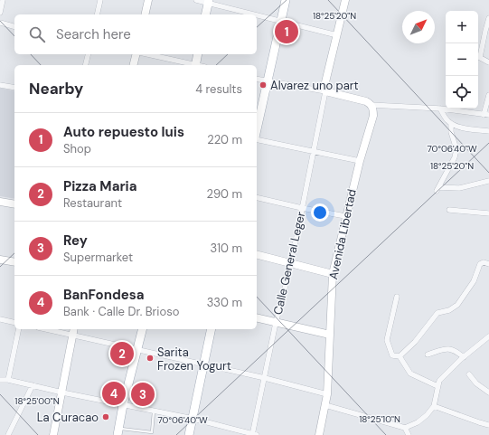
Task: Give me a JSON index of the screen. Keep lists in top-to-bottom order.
{
  "streets": {
    "main road": ["Avenida Libertad"],
    "street": ["Calle General Leger"]
  },
  "places": ["Alvarez uno part", "Sarita Frozen Yogurt", "La Curacao"],
  "north": "top right",
  "page": {
    "map_buttons": ["+", "−"],
    "search": "Search here",
    "pins": [
      "1",
      "2",
      "4",
      "3"
    ],
    "heading": ["Nearby", "4 results"],
    "list": [
      {
        "mark": "1",
        "name": "Auto repuesto luis",
        "note": "Shop",
        "value": "220 m"
      },
      {
        "mark": "2",
        "name": "Pizza Maria",
        "note": "Restaurant",
        "value": "290 m"
      },
      {
        "mark": "3",
        "name": "Rey",
        "note": "Supermarket",
        "value": "310 m"
      },
      {
        "mark": "4",
        "name": "BanFondesa",
        "note": "Bank · Calle Dr. Brioso",
        "value": "330 m"
      }
    ]
  },
  "coordinates": [
    "18°25'20\"N",
    "70°06'40\"W",
    "18°25'00\"N",
    "18°25'10\"N"
  ]
}
